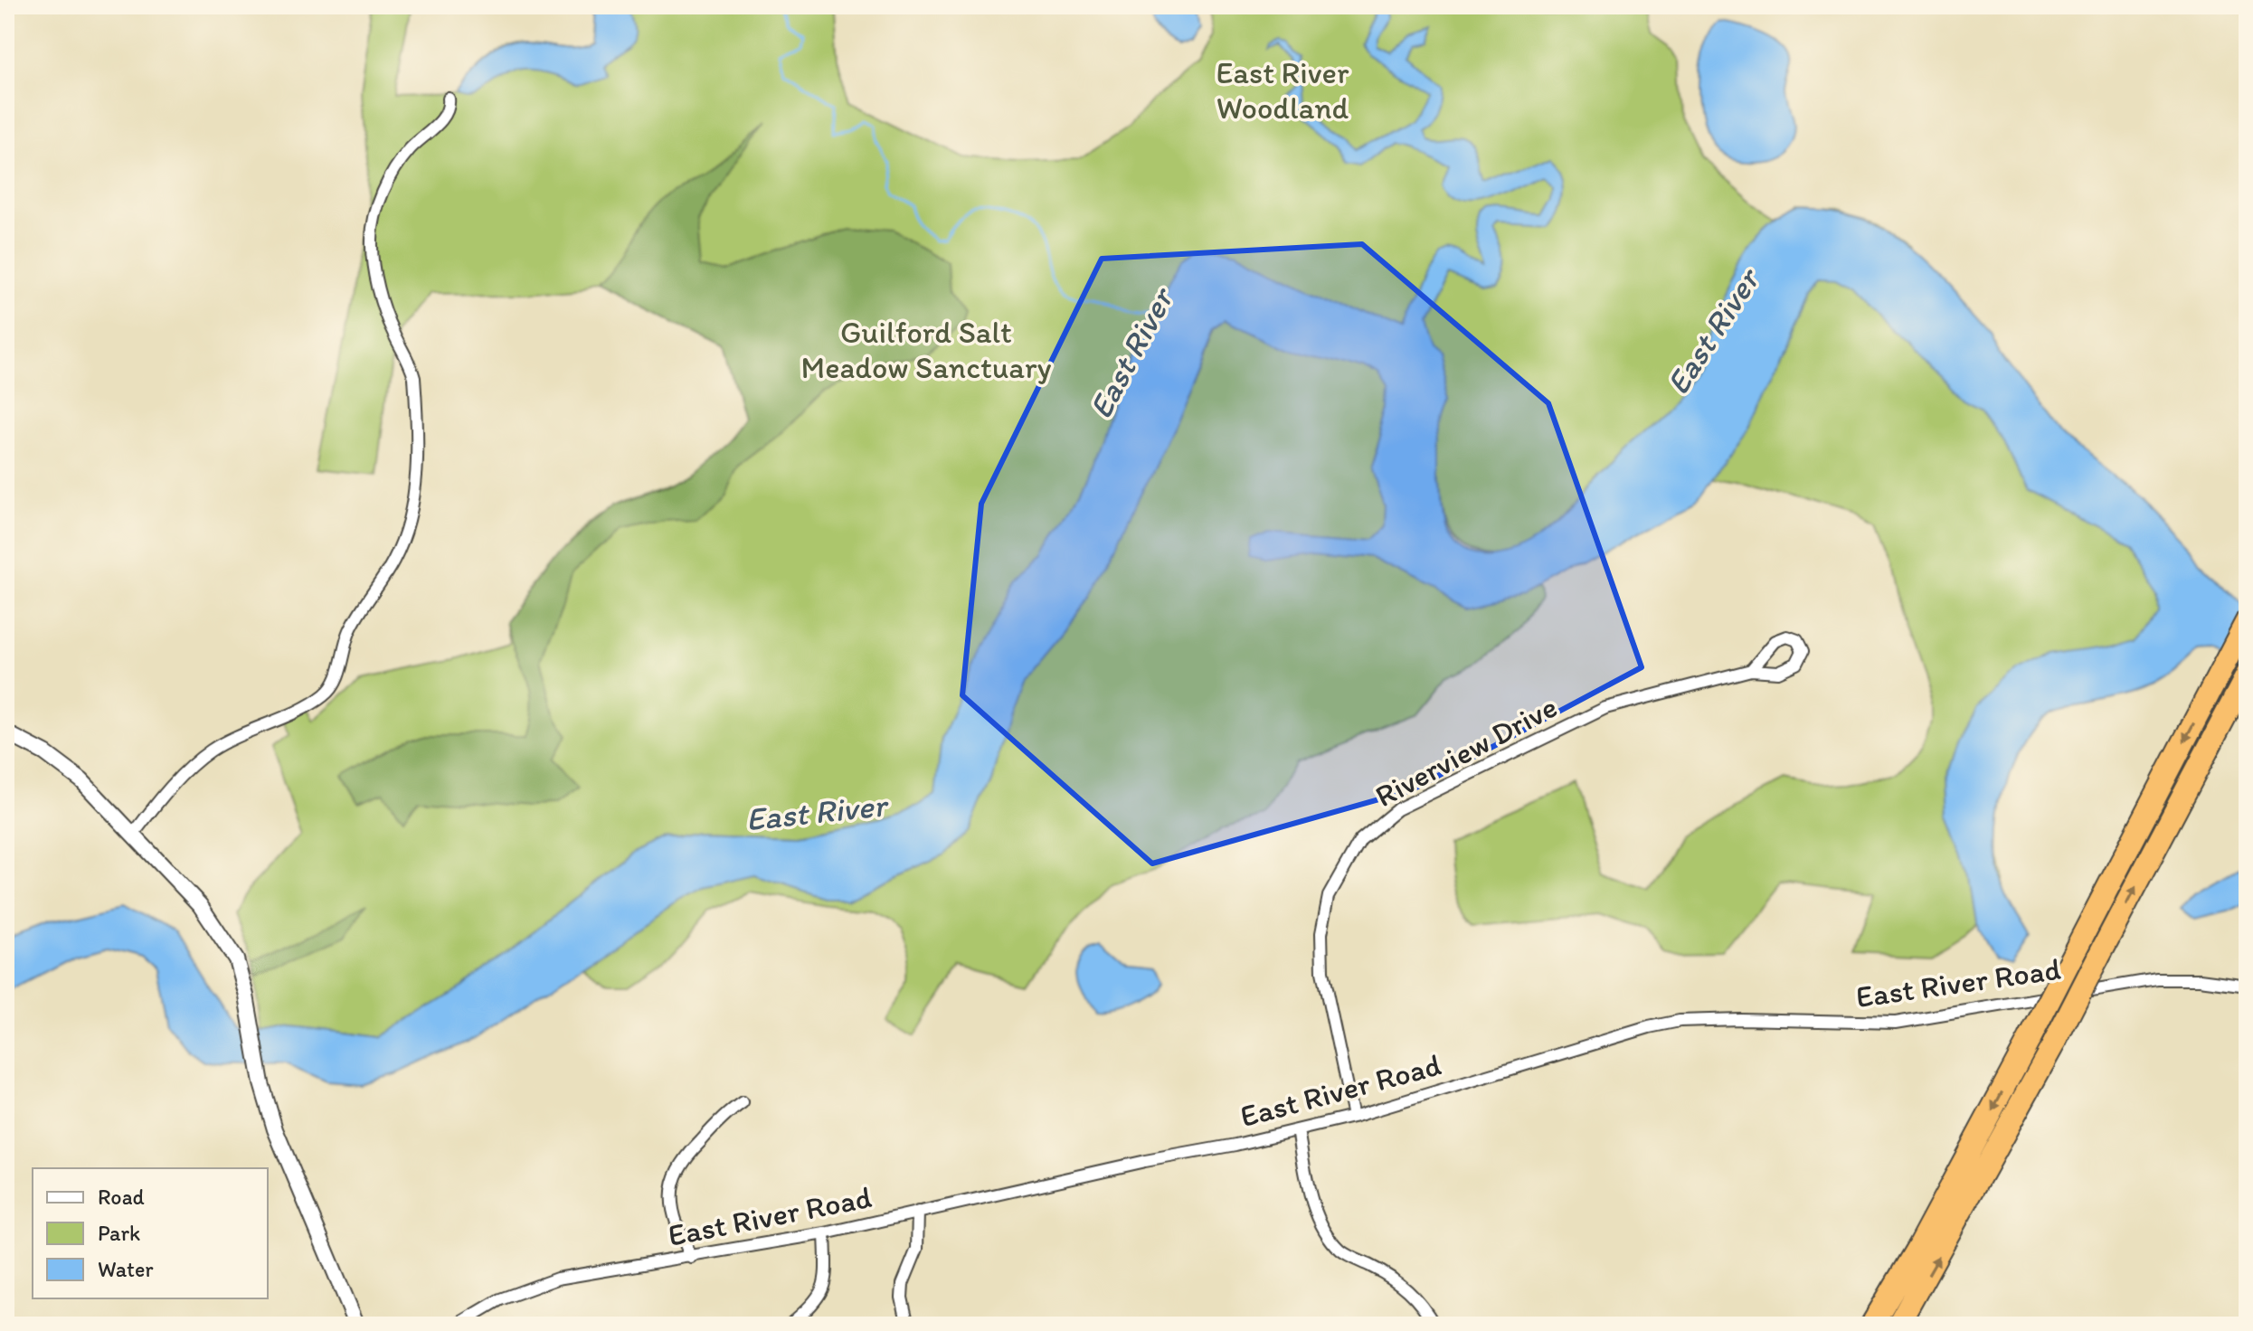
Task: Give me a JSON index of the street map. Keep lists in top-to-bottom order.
{
  "streets": {
    "street": ["Riverview Drive", "East River Road"]
  },
  "crossings": [
    ["Riverview Drive", "East River Road"]
  ],
  "water": ["East River"],
  "parks": ["East River Woodland", "Guilford Salt Meadow Sanctuary"],
  "legend": ["Road", "Park", "Water"]
}
